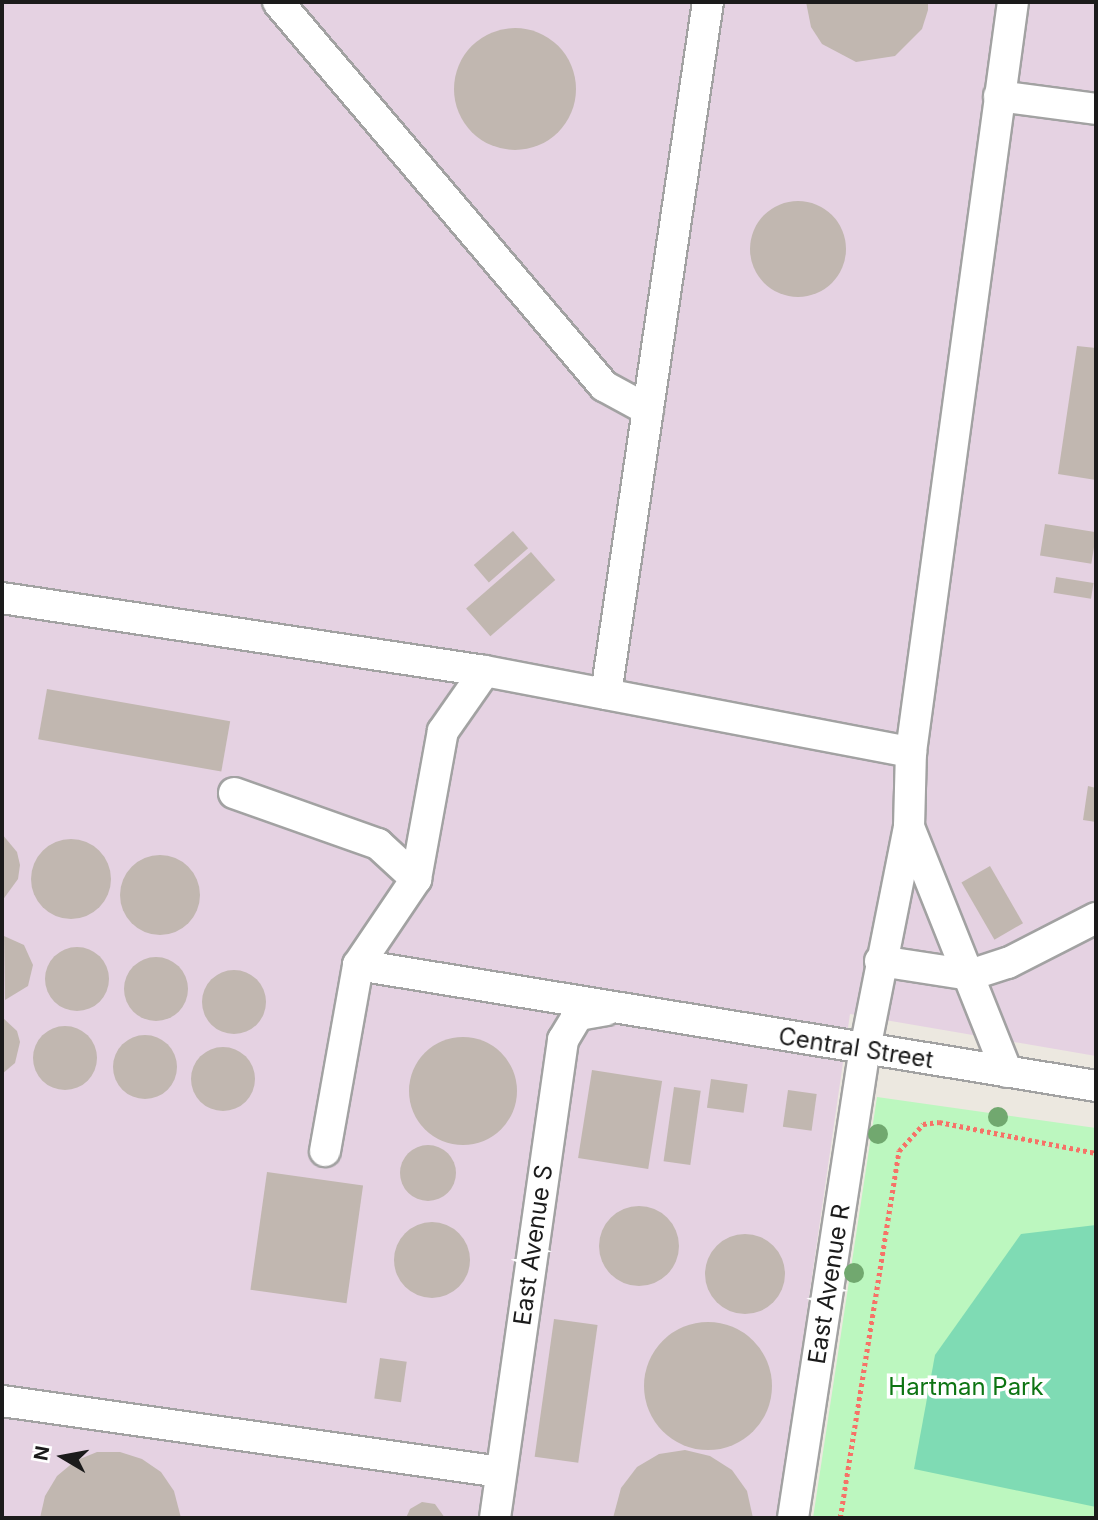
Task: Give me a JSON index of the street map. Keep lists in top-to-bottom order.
{
  "streets": {
    "street": ["Central Street", "East Avenue S", "East Avenue R"]
  },
  "crossings": [
    ["Central Street", "East Avenue S"],
    ["Central Street", "East Avenue R"]
  ],
  "parks": ["Hartman Park"],
  "north": "left"
}
